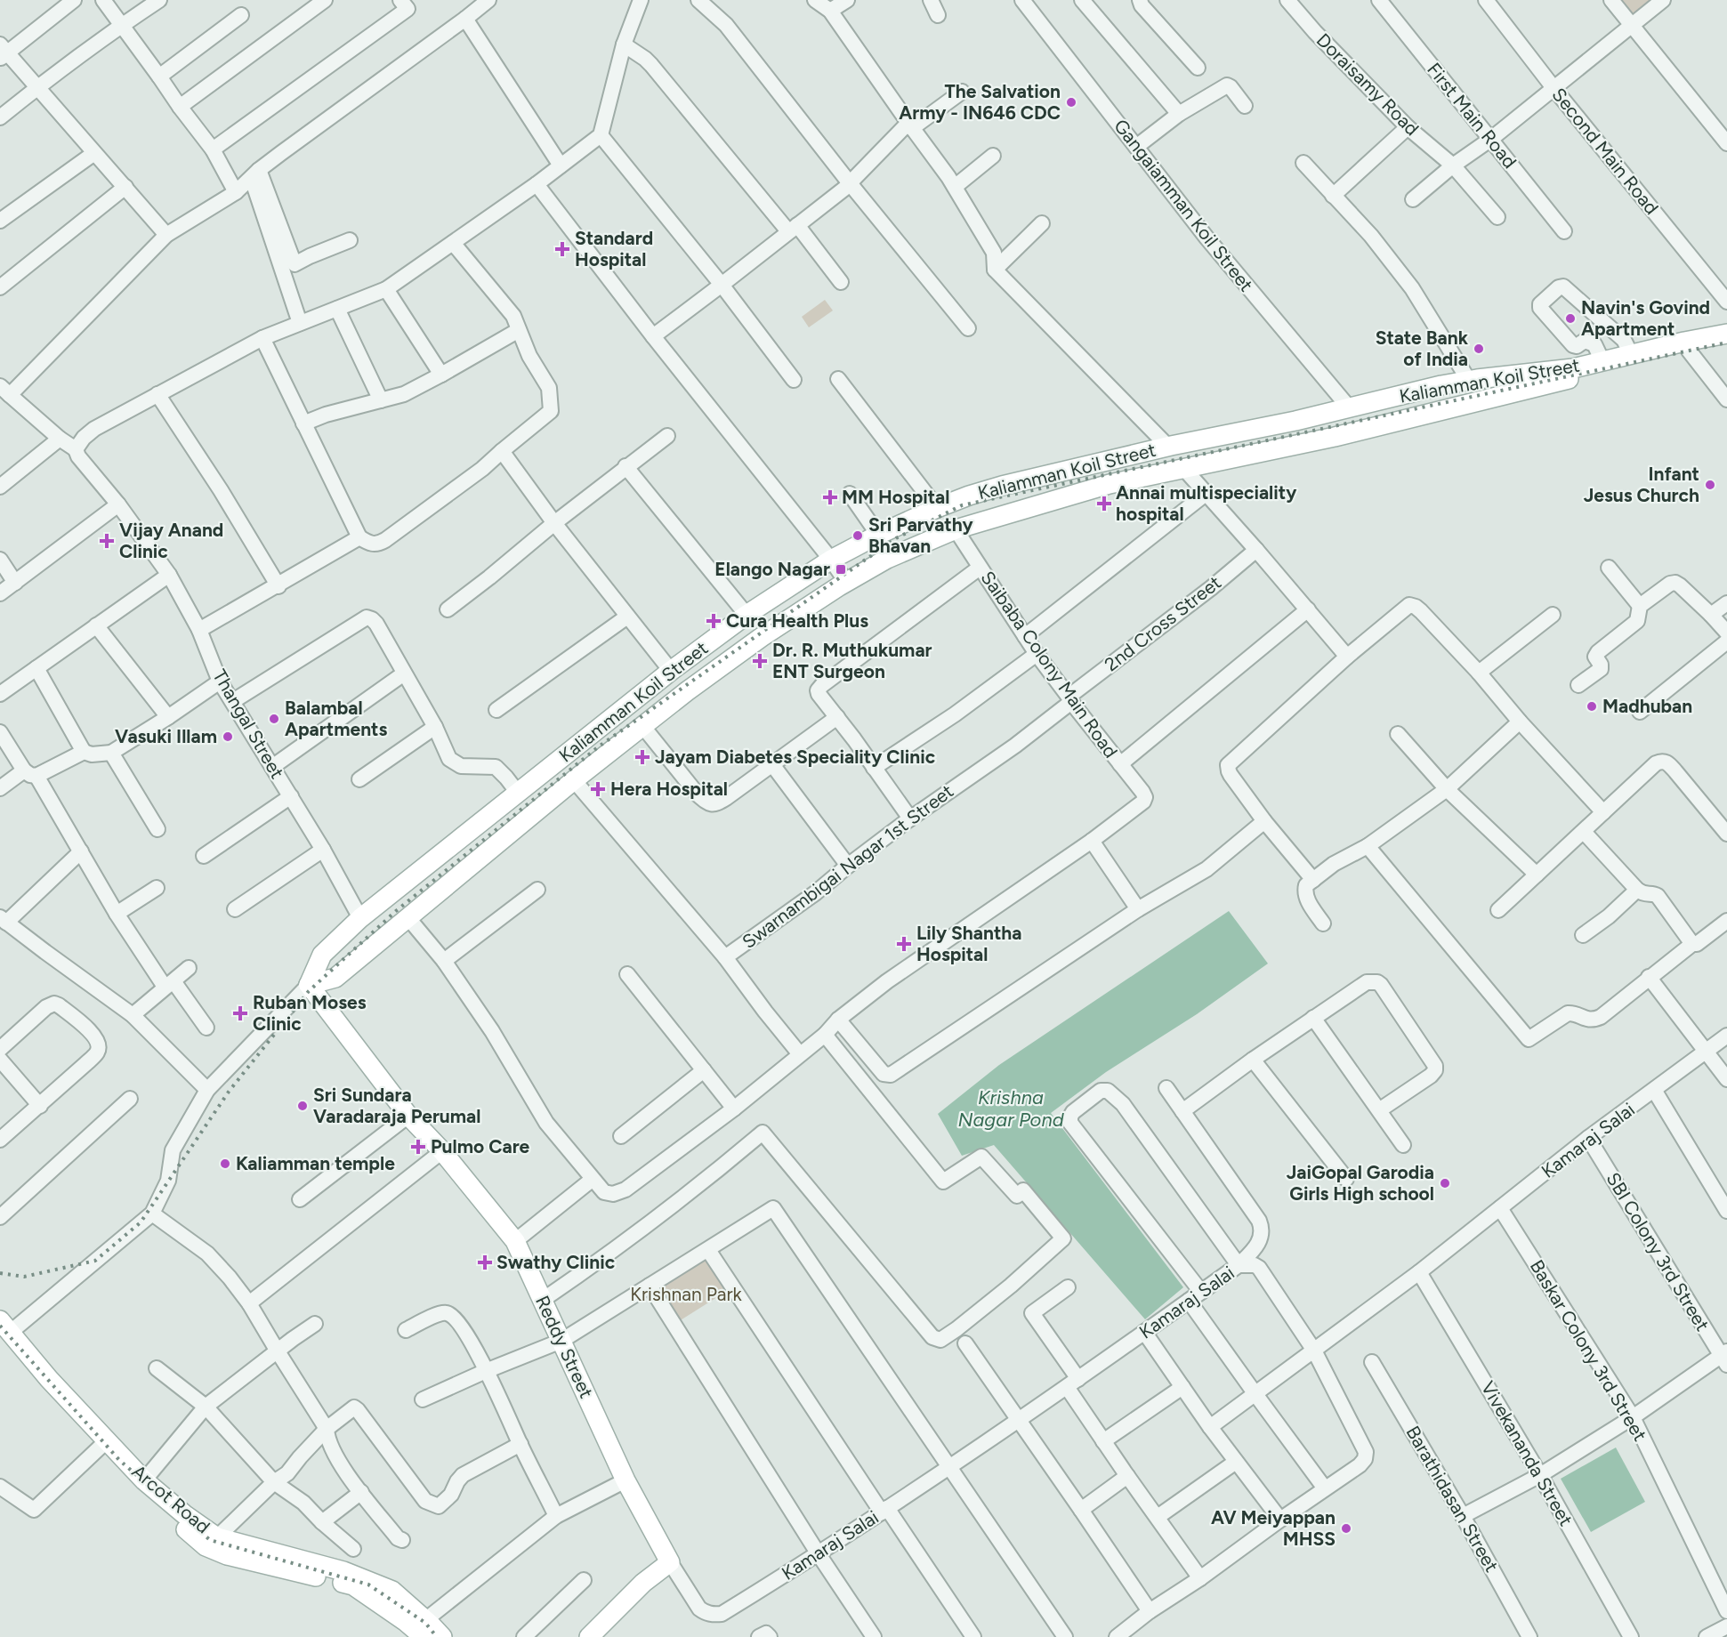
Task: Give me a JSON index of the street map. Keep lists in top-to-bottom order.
{
  "streets": {
    "main road": ["Kaliamman Koil Street", "Reddy Street", "Arcot Road"],
    "street": [
      "Doraisamy Road",
      "First Main Road",
      "Second Main Road",
      "Gangaiamman Koil Street",
      "2nd Cross Street",
      "Saibaba Colony Main Road",
      "Thangal Street",
      "Swarnambigai Nagar 1st Street",
      "Kamaraj Salai",
      "SBI Colony 3rd Street",
      "Baskar Colony 3rd Street",
      "Vivekananda Street",
      "Barathidasan Street"
    ]
  },
  "crossings": [
    ["Gangaiamman Koil Street", "Kaliamman Koil Street"],
    ["Kaliamman Koil Street", "Saibaba Colony Main Road"],
    ["Kaliamman Koil Street", "Thangal Street"],
    ["Kaliamman Koil Street", "Reddy Street"],
    ["Kaliamman Koil Street", "Arcot Road"],
    ["2nd Cross Street", "Saibaba Colony Main Road"],
    ["2nd Cross Street", "Swarnambigai Nagar 1st Street"],
    ["Kamaraj Salai", "SBI Colony 3rd Street"],
    ["Kamaraj Salai", "Reddy Street"],
    ["Kamaraj Salai", "Baskar Colony 3rd Street"],
    ["Kamaraj Salai", "Vivekananda Street"]
  ],
  "water": ["Krishna Nagar Pond"],
  "parks": ["Krishnan Park"],
  "places": {
    "other": [
      "The Salvation Army - IN646 CDC",
      "Navin's Govind Apartment",
      "State Bank of India",
      "Infant Jesus Church",
      "Sri Parvathy Bhavan",
      "Madhuban",
      "Balambal Apartments",
      "Vasuki Illam",
      "Sri Sundara Varadaraja Perumal",
      "Kaliamman temple",
      "JaiGopal Garodia Girls High school",
      "AV Meiyappan MHSS"
    ],
    "health": [
      "Standard Hospital",
      "MM Hospital",
      "Annai multispeciality hospital",
      "Vijay Anand Clinic",
      "Cura Health Plus",
      "Dr. R. Muthukumar ENT Surgeon",
      "Jayam Diabetes Speciality Clinic",
      "Hera Hospital",
      "Lily Shantha Hospital",
      "Ruban Moses Clinic",
      "Pulmo Care",
      "Swathy Clinic"
    ],
    "transit": ["Elango Nagar"]
  }
}
